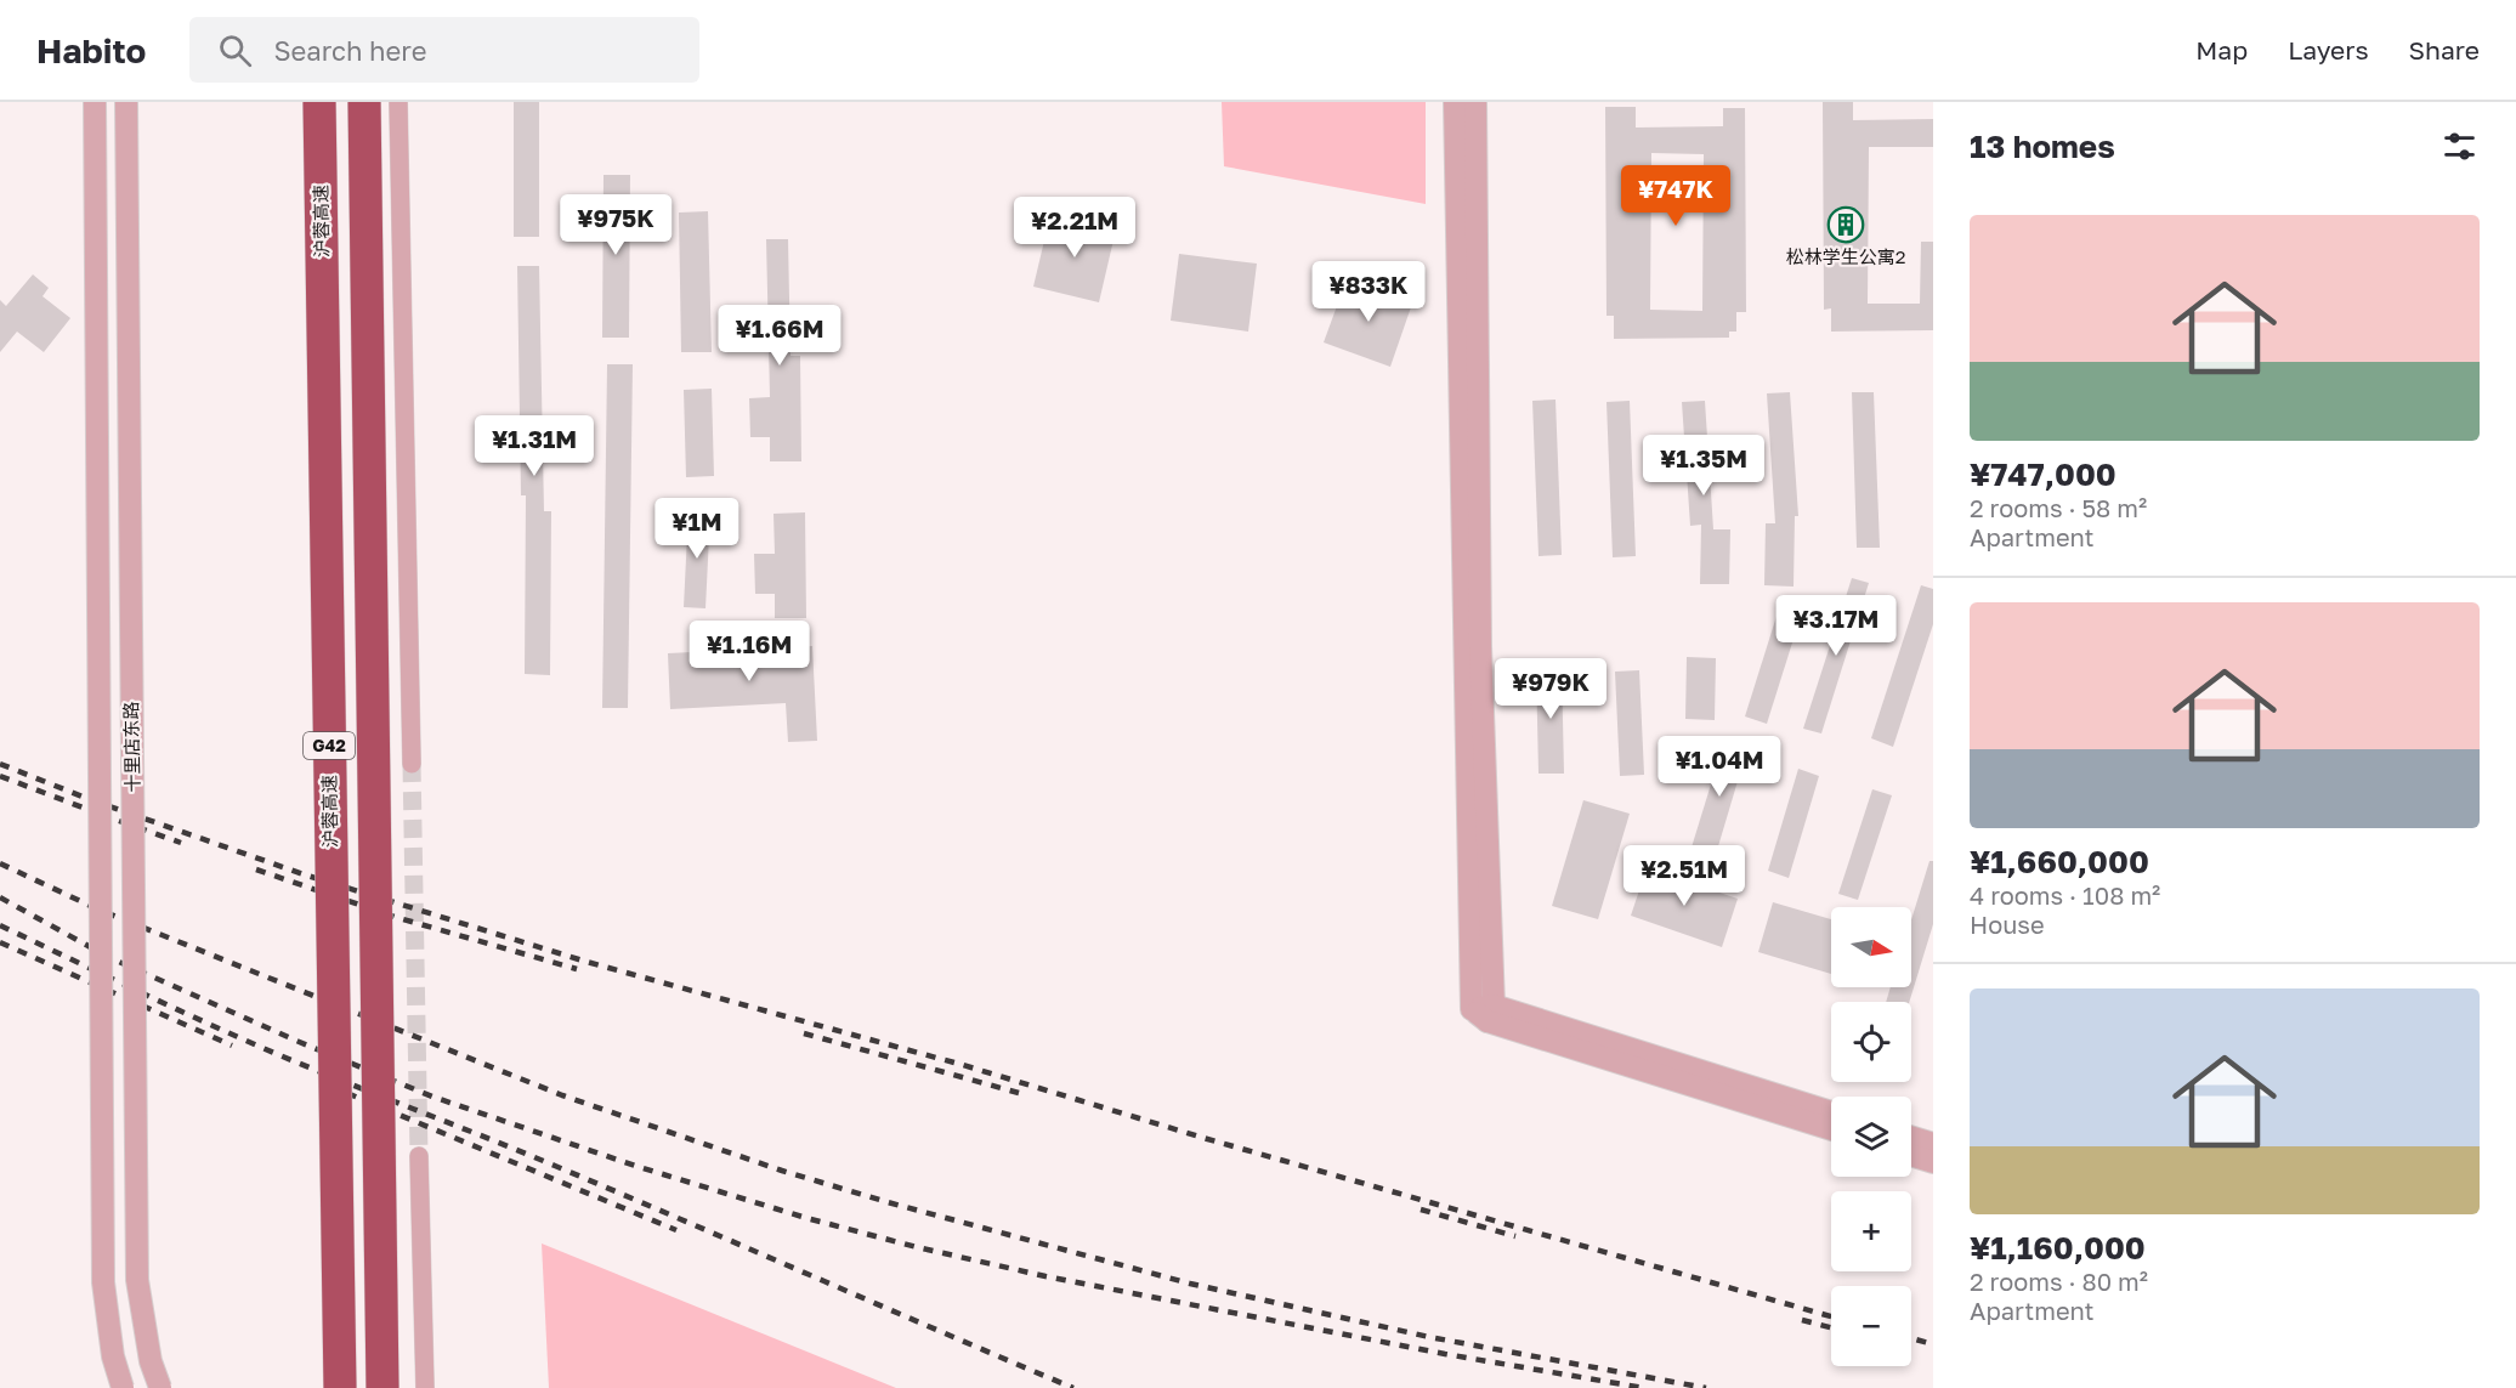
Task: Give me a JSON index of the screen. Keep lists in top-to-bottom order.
{
  "streets": {
    "highway": ["沪蓉高速", "G42"],
    "street": ["十里店东路"]
  },
  "places": {
    "building": ["松林学生公寓2"]
  },
  "north": "right",
  "page": {
    "header": "Habito",
    "search": "Search here",
    "nav": ["Map", "Layers", "Share"],
    "heading": "13 homes",
    "price": [
      "¥747K",
      "¥975K",
      "¥2.21M",
      "¥833K",
      "¥1.66M",
      "¥1.31M",
      "¥1.35M",
      "¥1M",
      "¥3.17M",
      "¥1.16M",
      "¥979K",
      "¥1.04M",
      "¥2.51M"
    ],
    "list": [
      {
        "name": "¥747,000",
        "note": "2 rooms · 58 m² · Apartment"
      },
      {
        "name": "¥1,660,000",
        "note": "4 rooms · 108 m² · House"
      },
      {
        "name": "¥1,160,000",
        "note": "2 rooms · 80 m² · Apartment"
      }
    ],
    "map_buttons": ["+", "−"]
  }
}
